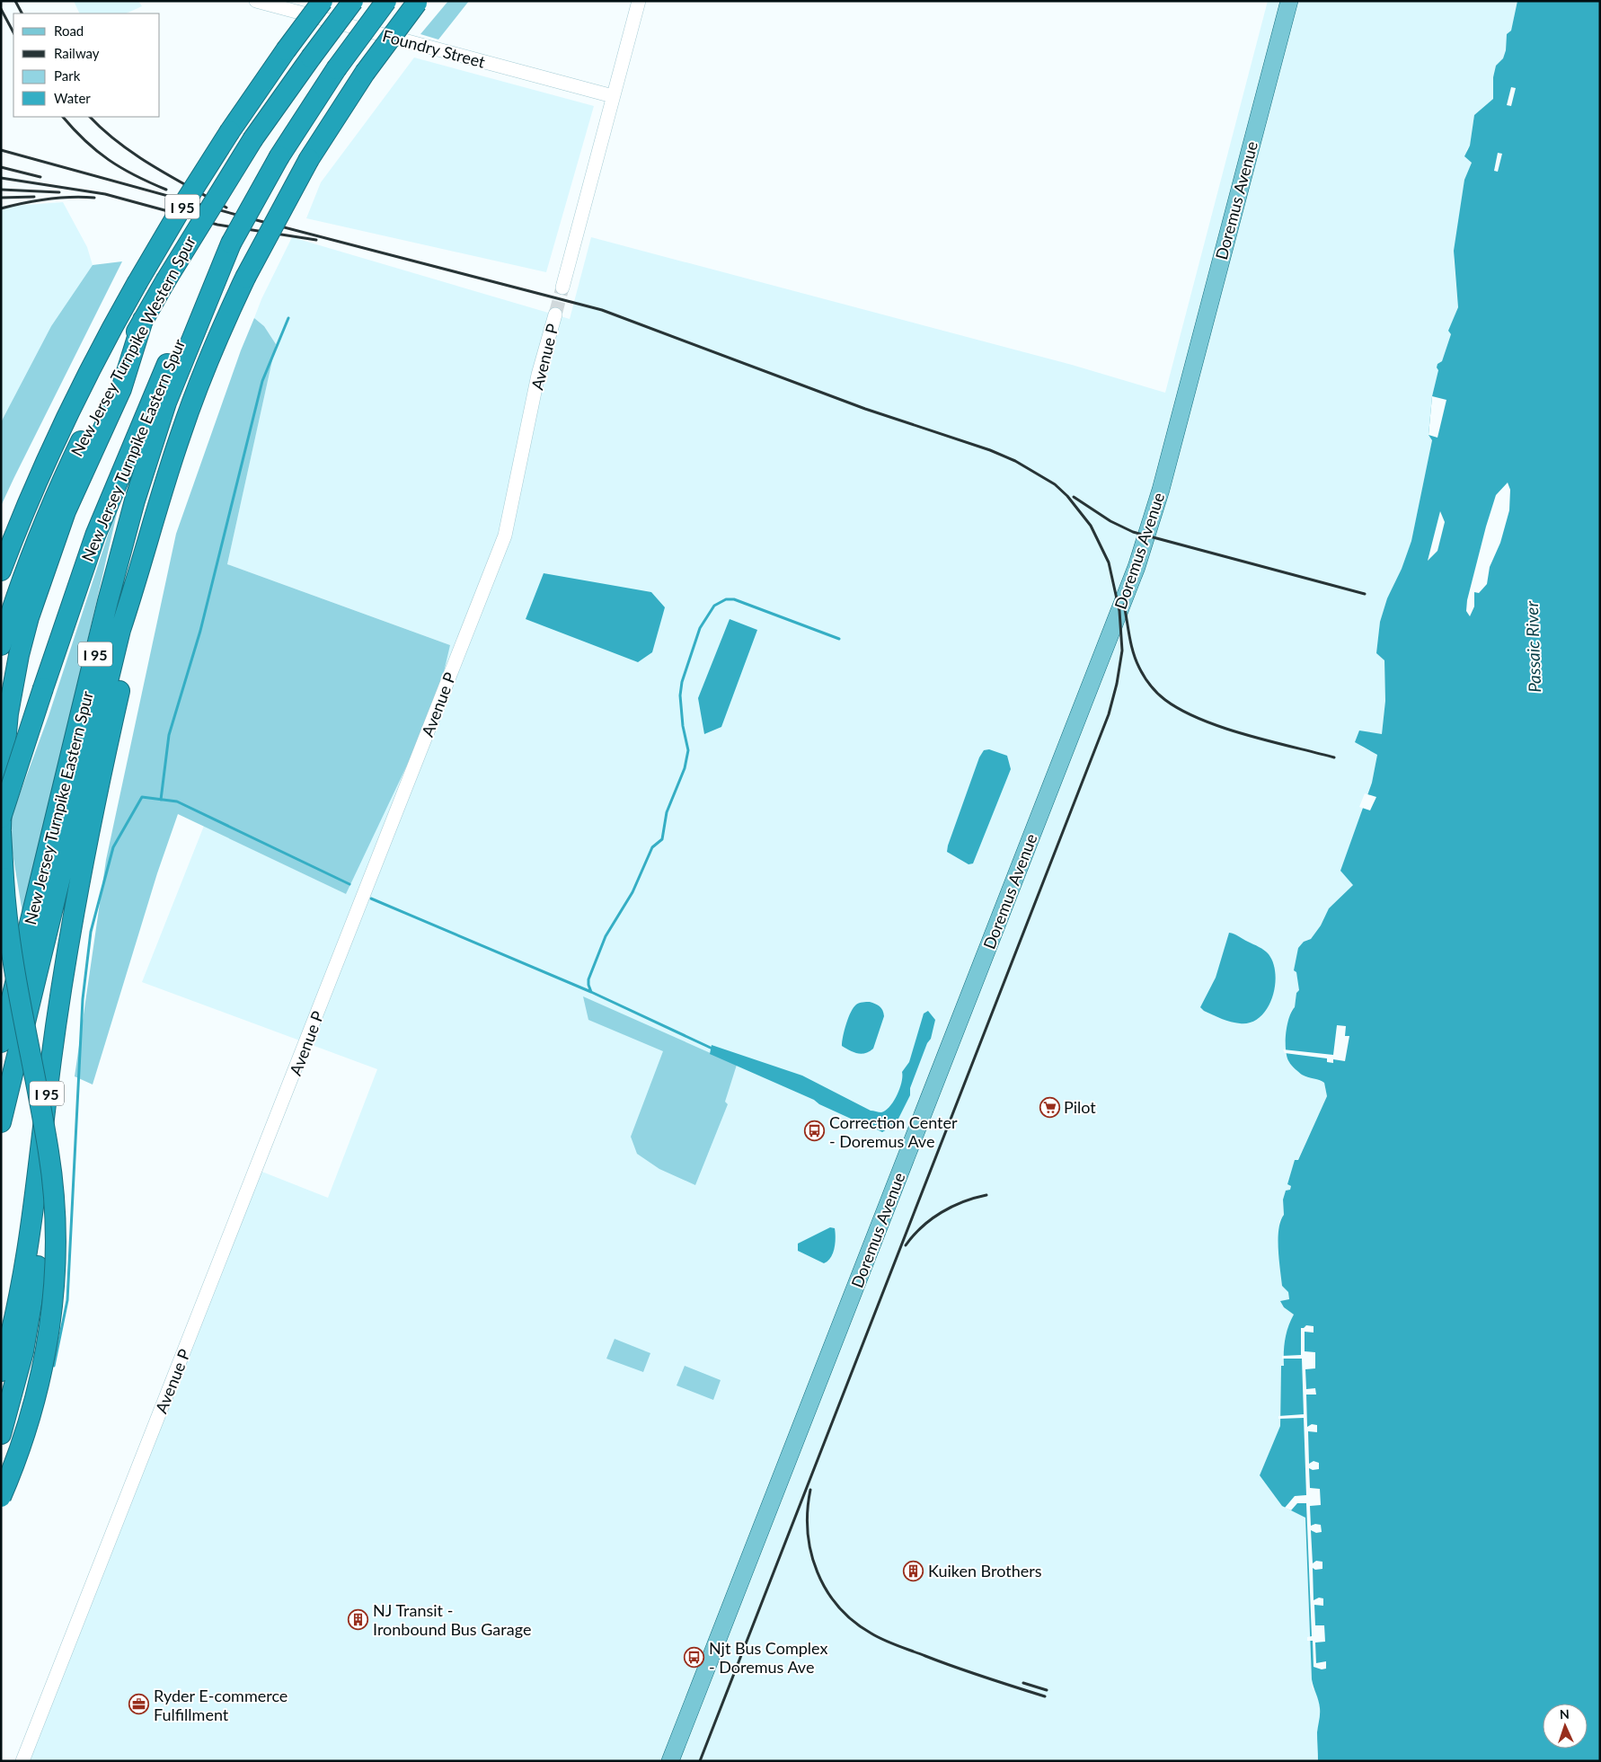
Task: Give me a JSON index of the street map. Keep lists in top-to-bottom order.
{
  "streets": {
    "highway": ["I 95", "New Jersey Turnpike Western Spur", "New Jersey Turnpike Eastern Spur"],
    "main road": ["Doremus Avenue"],
    "street": ["Foundry Street", "Avenue P"]
  },
  "water": ["Passaic River"],
  "places": {
    "supermarket": ["Pilot"],
    "bus stop": ["Correction Center - Doremus Ave", "Njt Bus Complex - Doremus Ave"],
    "building": ["Kuiken Brothers", "NJ Transit - Ironbound Bus Garage"],
    "office": ["Ryder E-commerce Fulfillment"]
  },
  "legend": [
    "Road",
    "Railway",
    "Park",
    "Water"
  ],
  "north": "top"
}
